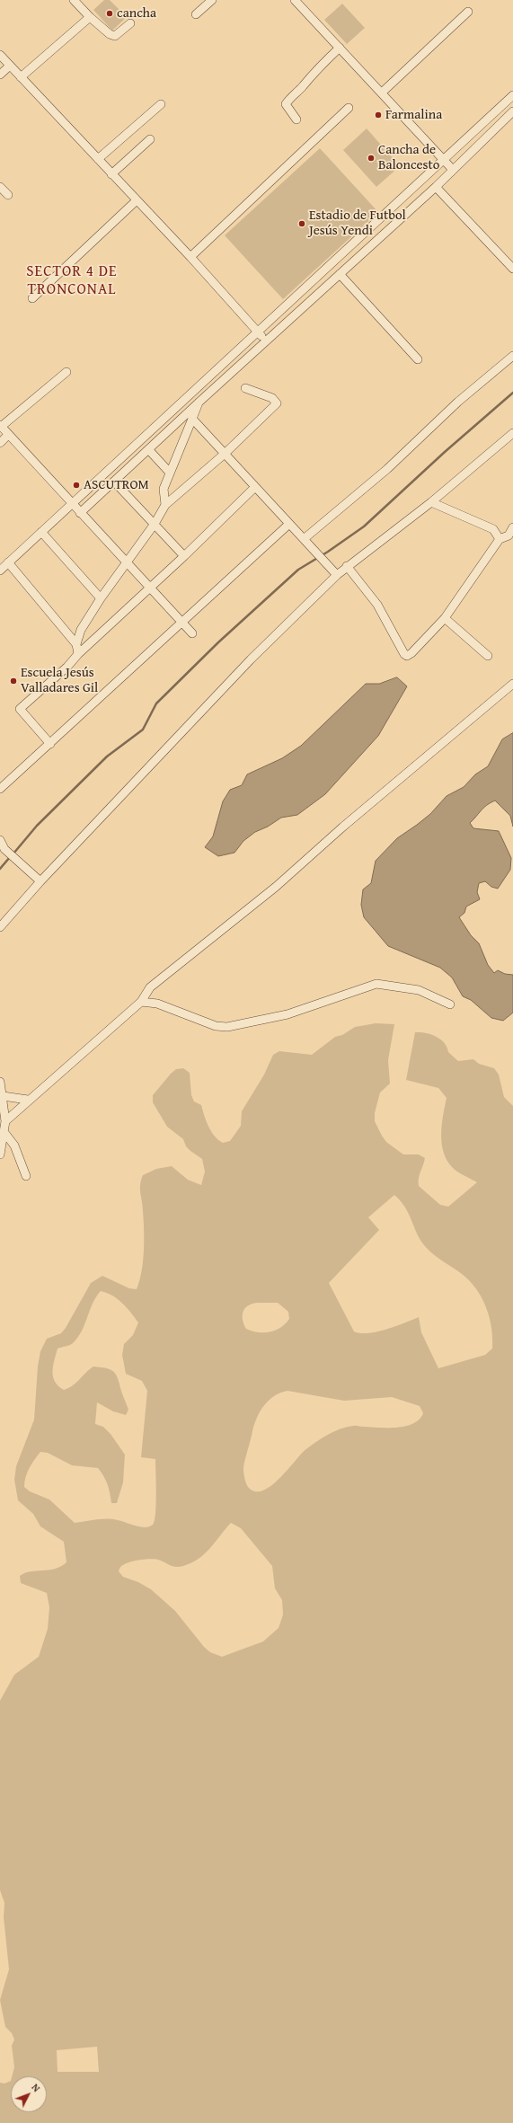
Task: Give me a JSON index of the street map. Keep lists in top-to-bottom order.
{
  "districts": ["SECTOR 4 DE TRONCONAL"],
  "places": [
    "cancha",
    "Farmalina",
    "Cancha de Baloncesto",
    "Estadio de Futbol Jesús Yendi",
    "ASCUTROM",
    "Escuela Jesús Valladares Gil"
  ],
  "north": "top right"
}
